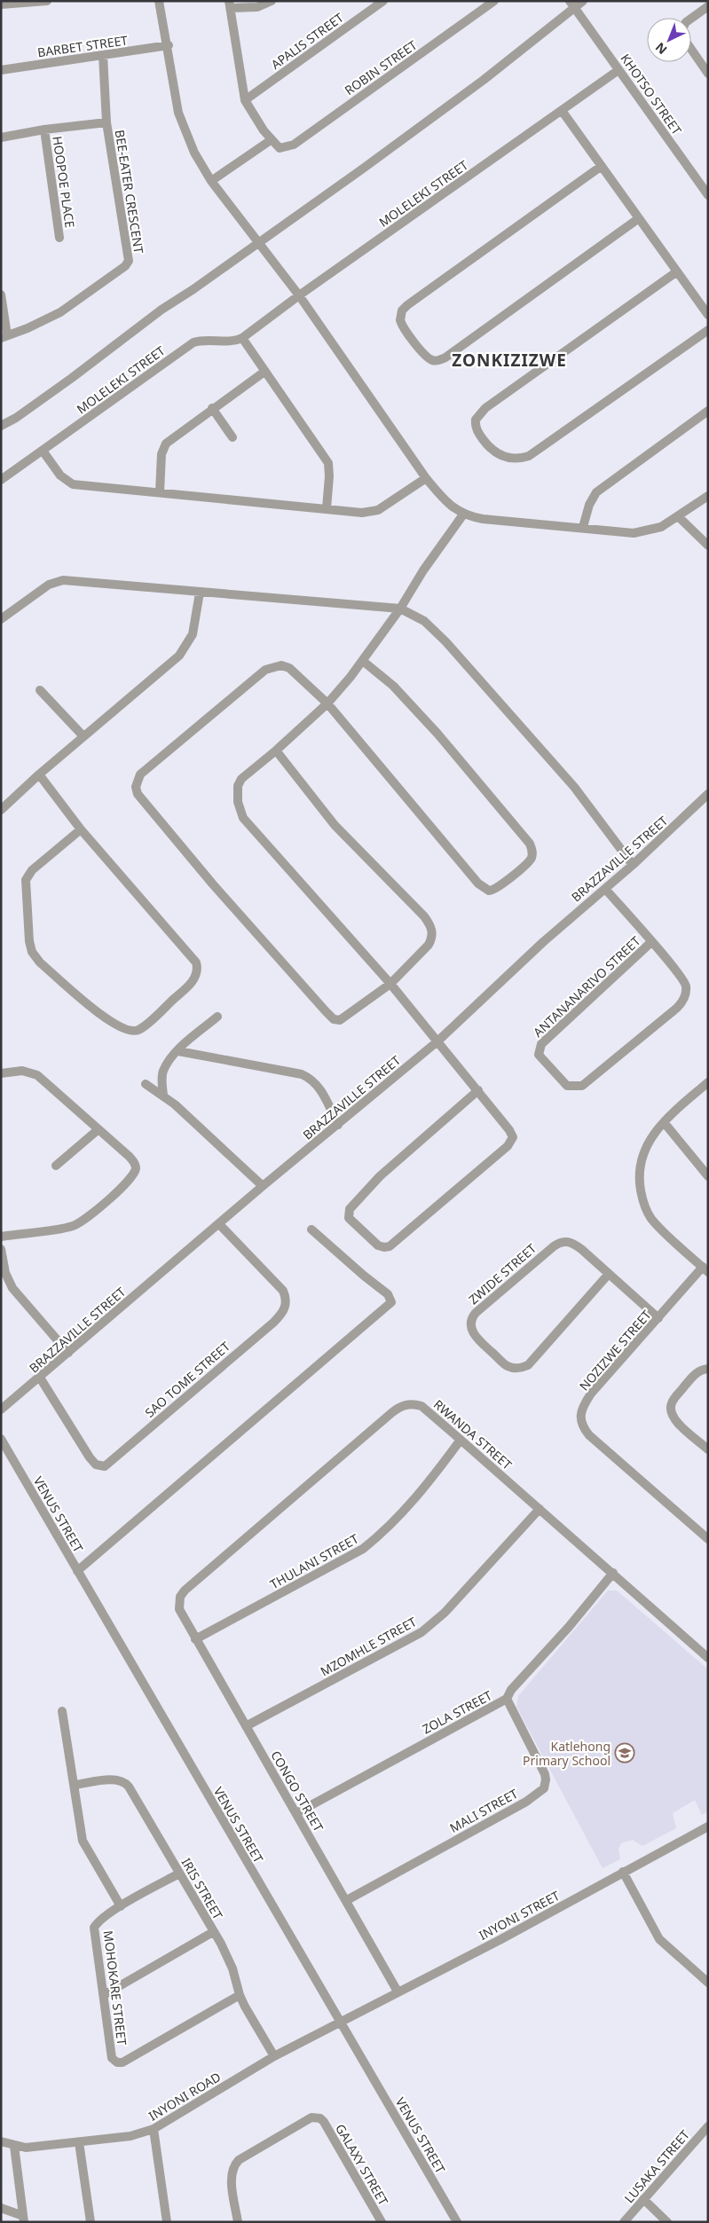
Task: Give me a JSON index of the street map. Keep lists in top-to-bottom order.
{
  "streets": {
    "street": [
      "APALIS STREET",
      "BARBET STREET",
      "ROBIN STREET",
      "KHOTSO STREET",
      "HOOPOE PLACE",
      "BEE-EATER CRESCENT",
      "MOLELEKI STREET",
      "BRAZZAVILLE STREET",
      "ANTANANARIVO STREET",
      "ZWIDE STREET",
      "NOZIZWE STREET",
      "SAO TOME STREET",
      "RWANDA STREET",
      "VENUS STREET",
      "THULANI STREET",
      "MZOMHLE STREET",
      "ZOLA STREET",
      "CONGO STREET",
      "MALI STREET",
      "IRIS STREET",
      "INYONI STREET",
      "MOHOKARE STREET",
      "INYONI ROAD",
      "GALAXY STREET",
      "LUSAKA STREET"
    ]
  },
  "crossings": [
    ["BARBET STREET", "BEE-EATER CRESCENT"],
    ["KHOTSO STREET", "MOLELEKI STREET"],
    ["BRAZZAVILLE STREET", "ANTANANARIVO STREET"],
    ["BRAZZAVILLE STREET", "SAO TOME STREET"],
    ["ZWIDE STREET", "NOZIZWE STREET"],
    ["RWANDA STREET", "THULANI STREET"],
    ["RWANDA STREET", "MZOMHLE STREET"],
    ["RWANDA STREET", "ZOLA STREET"],
    ["RWANDA STREET", "CONGO STREET"],
    ["VENUS STREET", "INYONI STREET"],
    ["VENUS STREET", "INYONI ROAD"],
    ["THULANI STREET", "CONGO STREET"],
    ["MZOMHLE STREET", "CONGO STREET"],
    ["ZOLA STREET", "CONGO STREET"],
    ["ZOLA STREET", "MALI STREET"],
    ["CONGO STREET", "MALI STREET"],
    ["CONGO STREET", "INYONI STREET"],
    ["IRIS STREET", "MOHOKARE STREET"],
    ["IRIS STREET", "INYONI ROAD"],
    ["INYONI STREET", "INYONI ROAD"]
  ],
  "districts": ["ZONKIZIZWE"],
  "places": {
    "school or university": ["Katlehong Primary School"]
  },
  "north": "bottom left"
}
